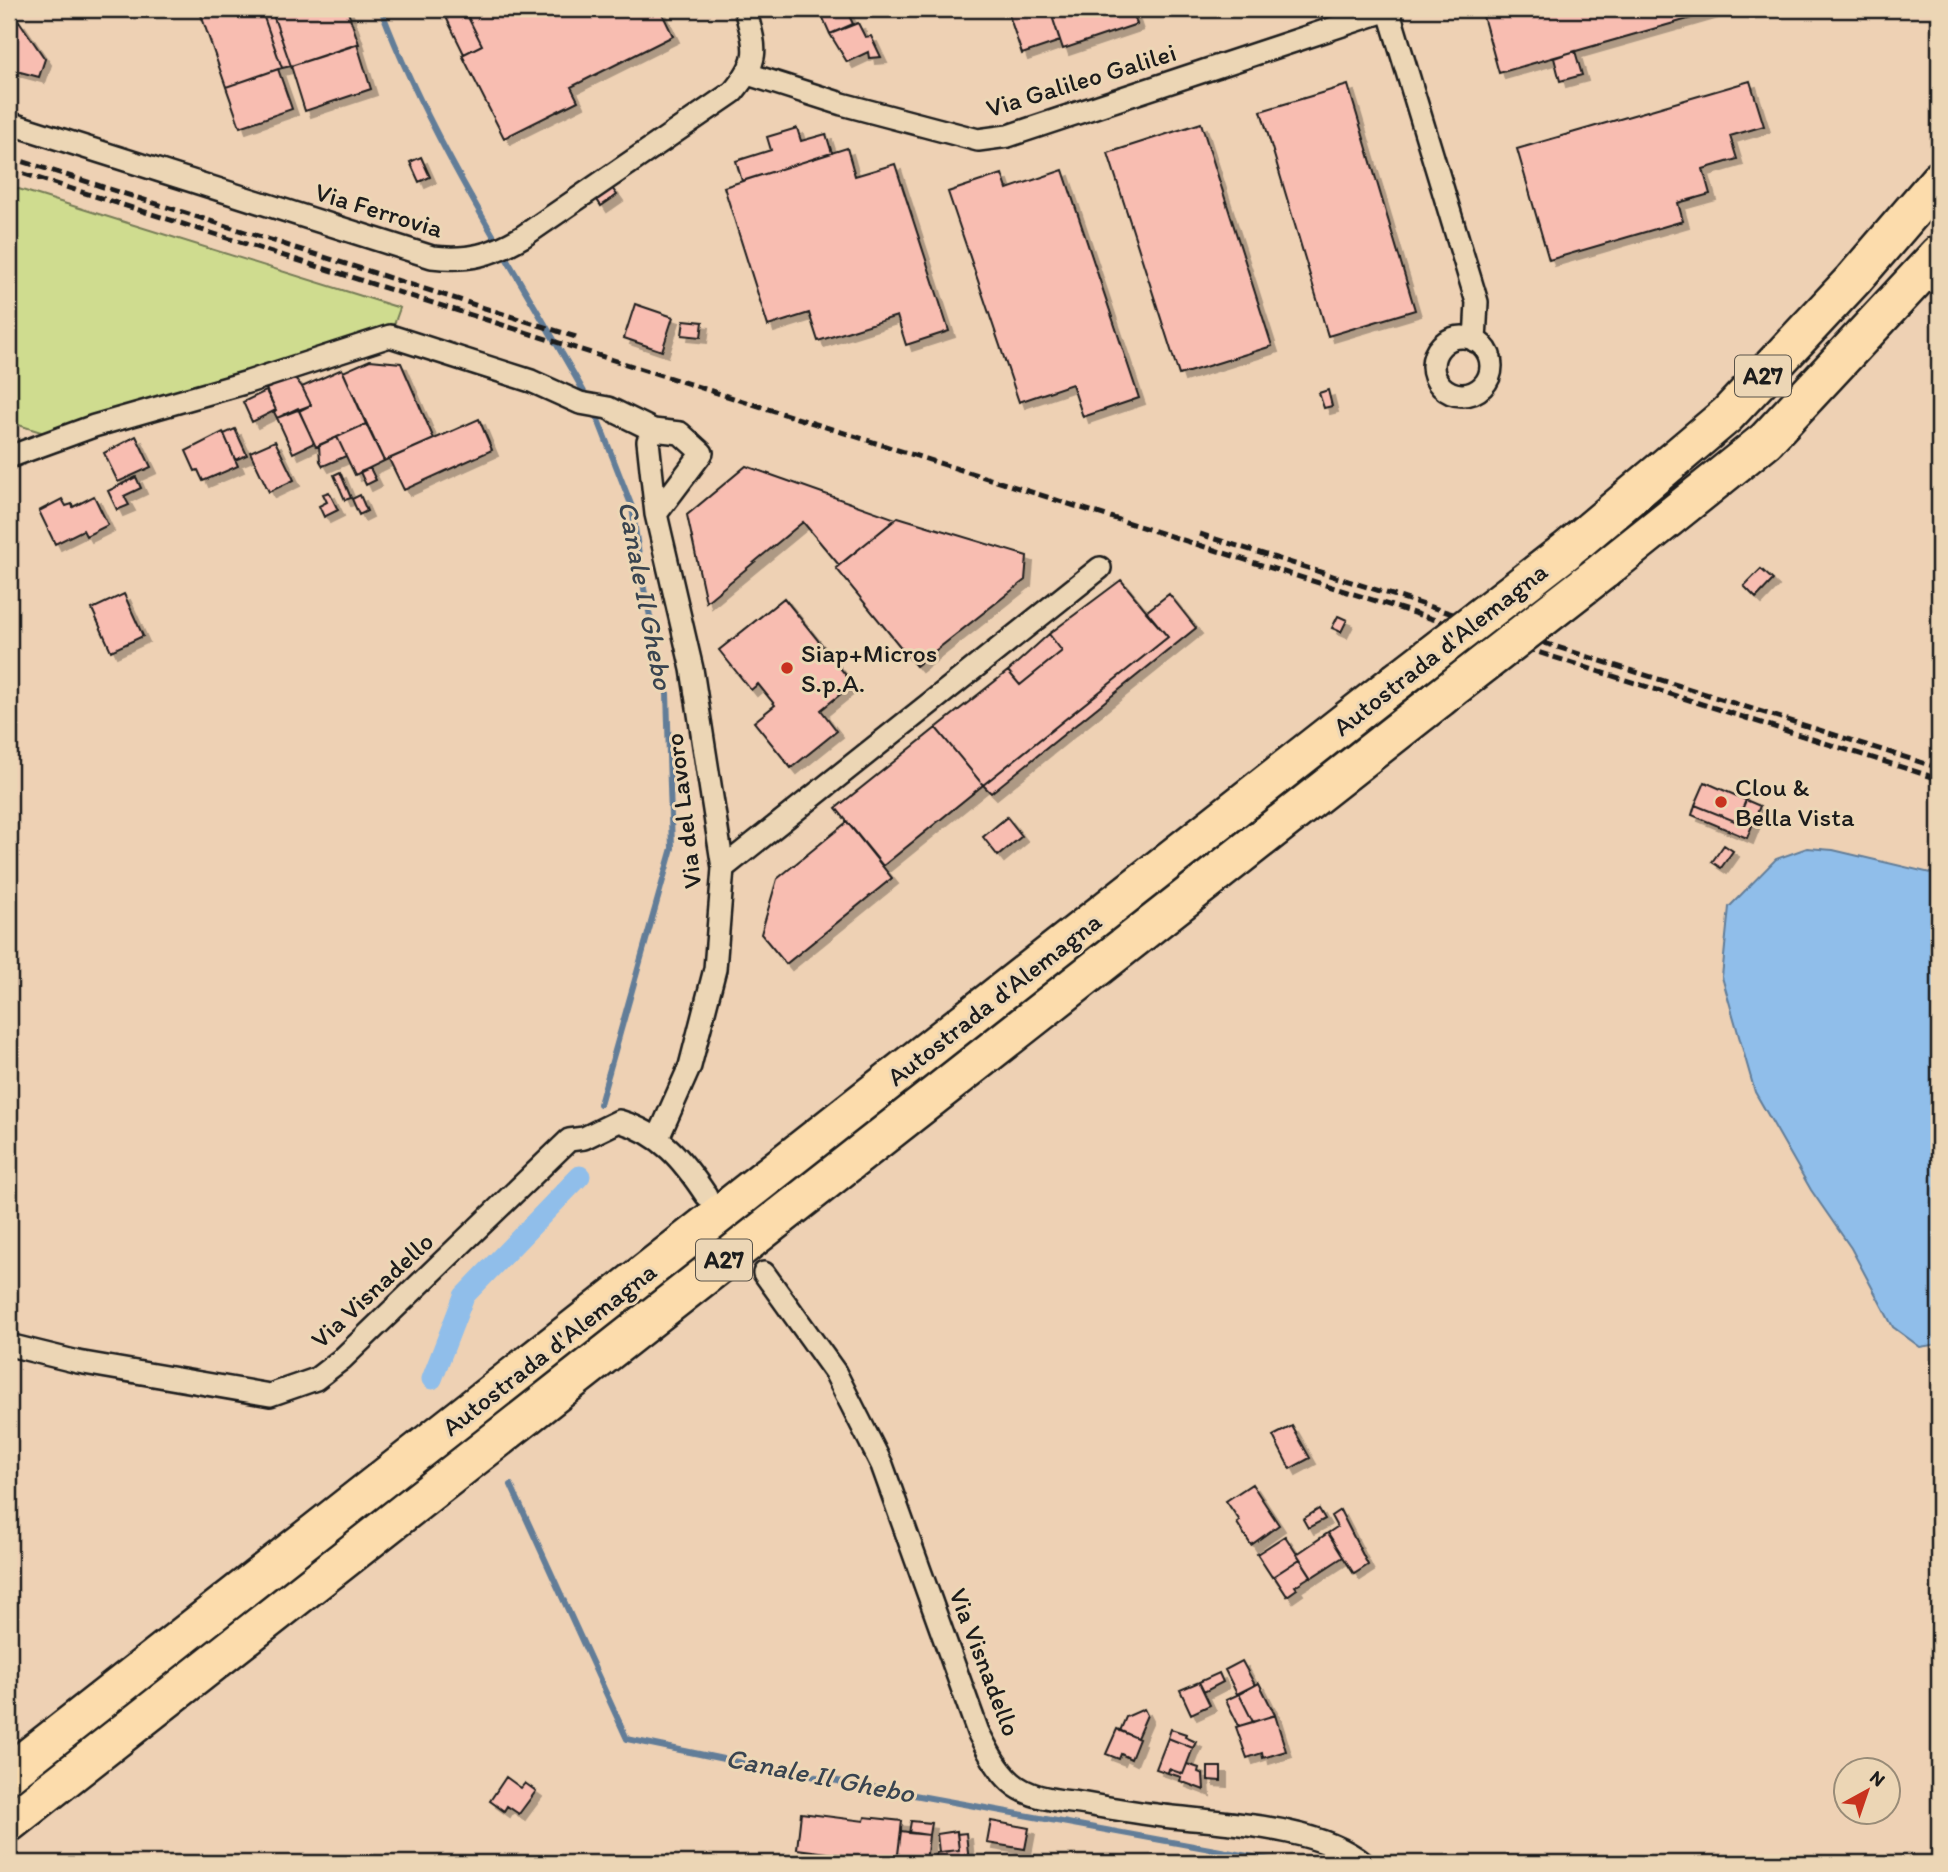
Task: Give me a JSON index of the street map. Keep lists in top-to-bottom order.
{
  "streets": {
    "highway": ["A27", "Autostrada d'Alemagna"],
    "street": [
      "Via Galileo Galilei",
      "Via Ferrovia",
      "Via del Lavoro",
      "Via Visnadello"
    ]
  },
  "crossings": [
    ["Via Galileo Galilei", "Via Ferrovia"],
    ["Via del Lavoro", "Via Visnadello"]
  ],
  "water": ["Canale Il Ghebo"],
  "places": ["Siap+Micros S.p.A.", "Clou & Bella Vista"],
  "north": "top right"
}
